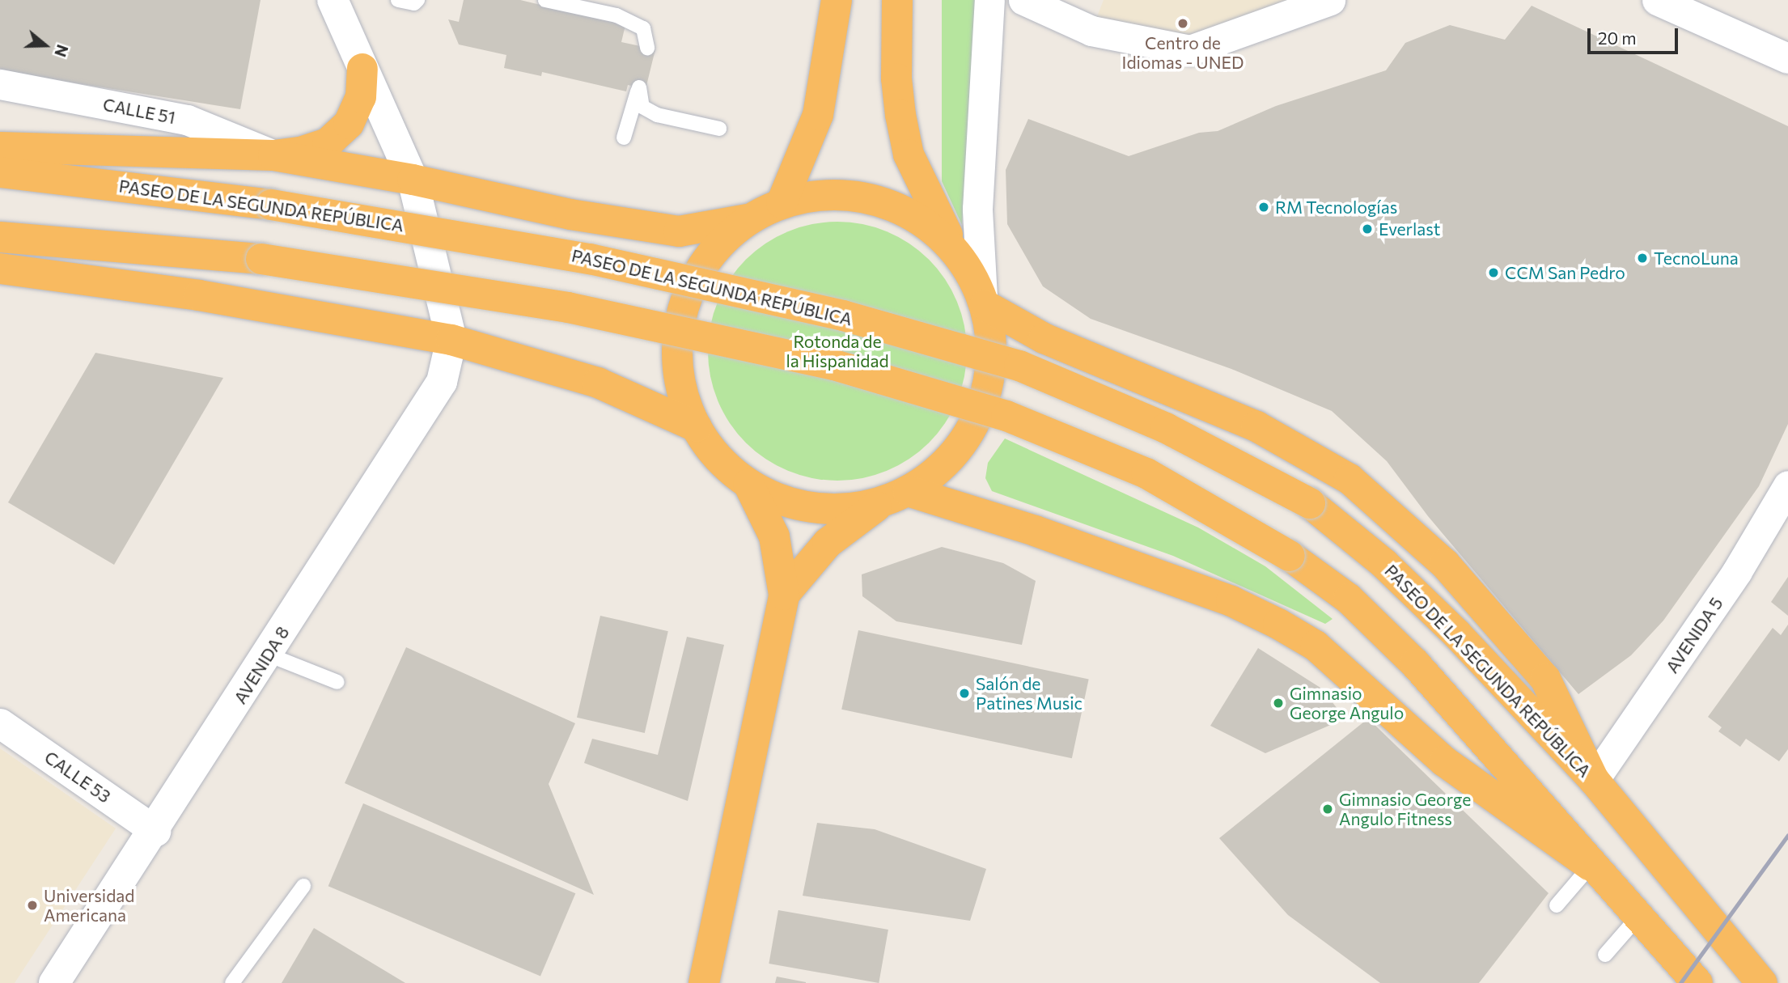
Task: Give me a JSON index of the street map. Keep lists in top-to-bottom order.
{
  "streets": {
    "highway": ["PASEO DE LA SEGUNDA REPÚBLICA"],
    "street": [
      "CALLE 51",
      "AVENIDA 5",
      "AVENIDA 8",
      "CALLE 53"
    ]
  },
  "crossings": [
    ["PASEO DE LA SEGUNDA REPÚBLICA", "AVENIDA 5"],
    ["AVENIDA 8", "CALLE 53"]
  ],
  "parks": ["Rotonda de la Hispanidad"],
  "places": [
    "Centro de Idiomas - UNED",
    "RM Tecnologías",
    "Everlast",
    "TecnoLuna",
    "CCM San Pedro",
    "Salón de Patines Music",
    "Gimnasio George Angulo",
    "Gimnasio George Angulo Fitness",
    "Universidad Americana"
  ],
  "scale_bar": "20 m",
  "north": "right"
}
